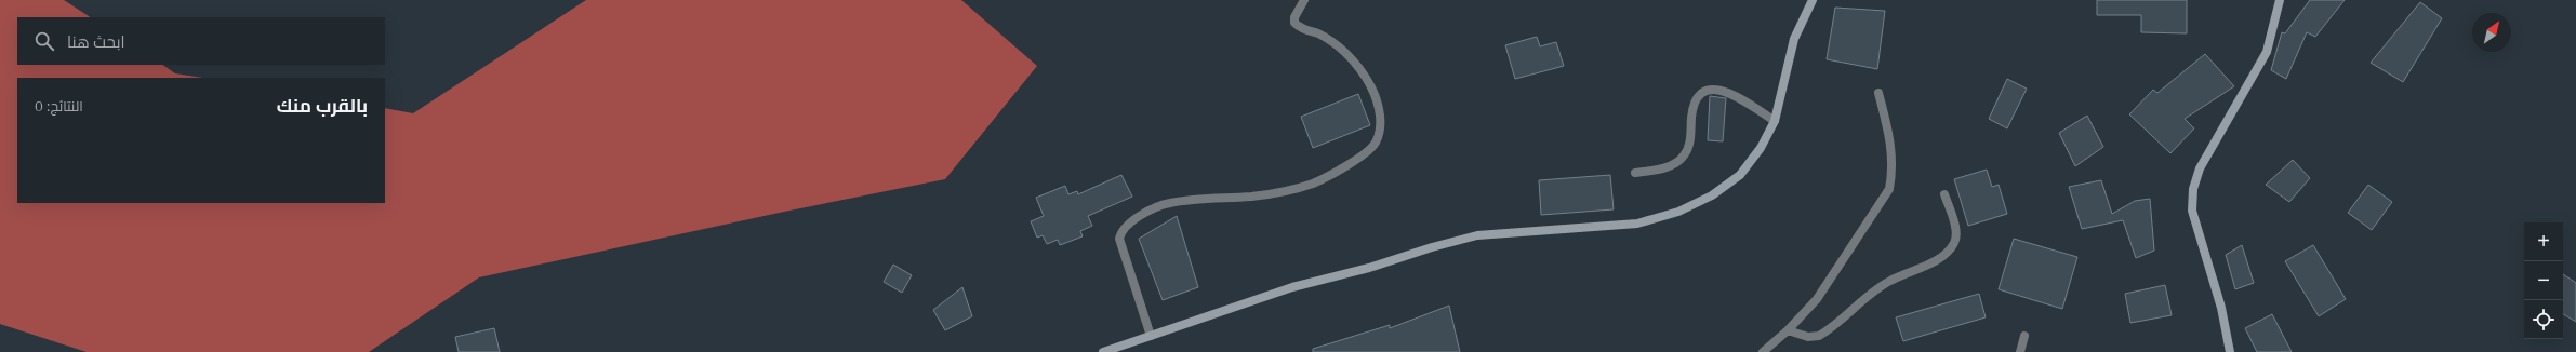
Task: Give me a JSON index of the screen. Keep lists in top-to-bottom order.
{
  "north": "top right",
  "page": {
    "search": "ابحث هنا",
    "heading": ["بالقرب منك", "النتائج: 0"],
    "map_buttons": ["+", "−"]
  }
}
